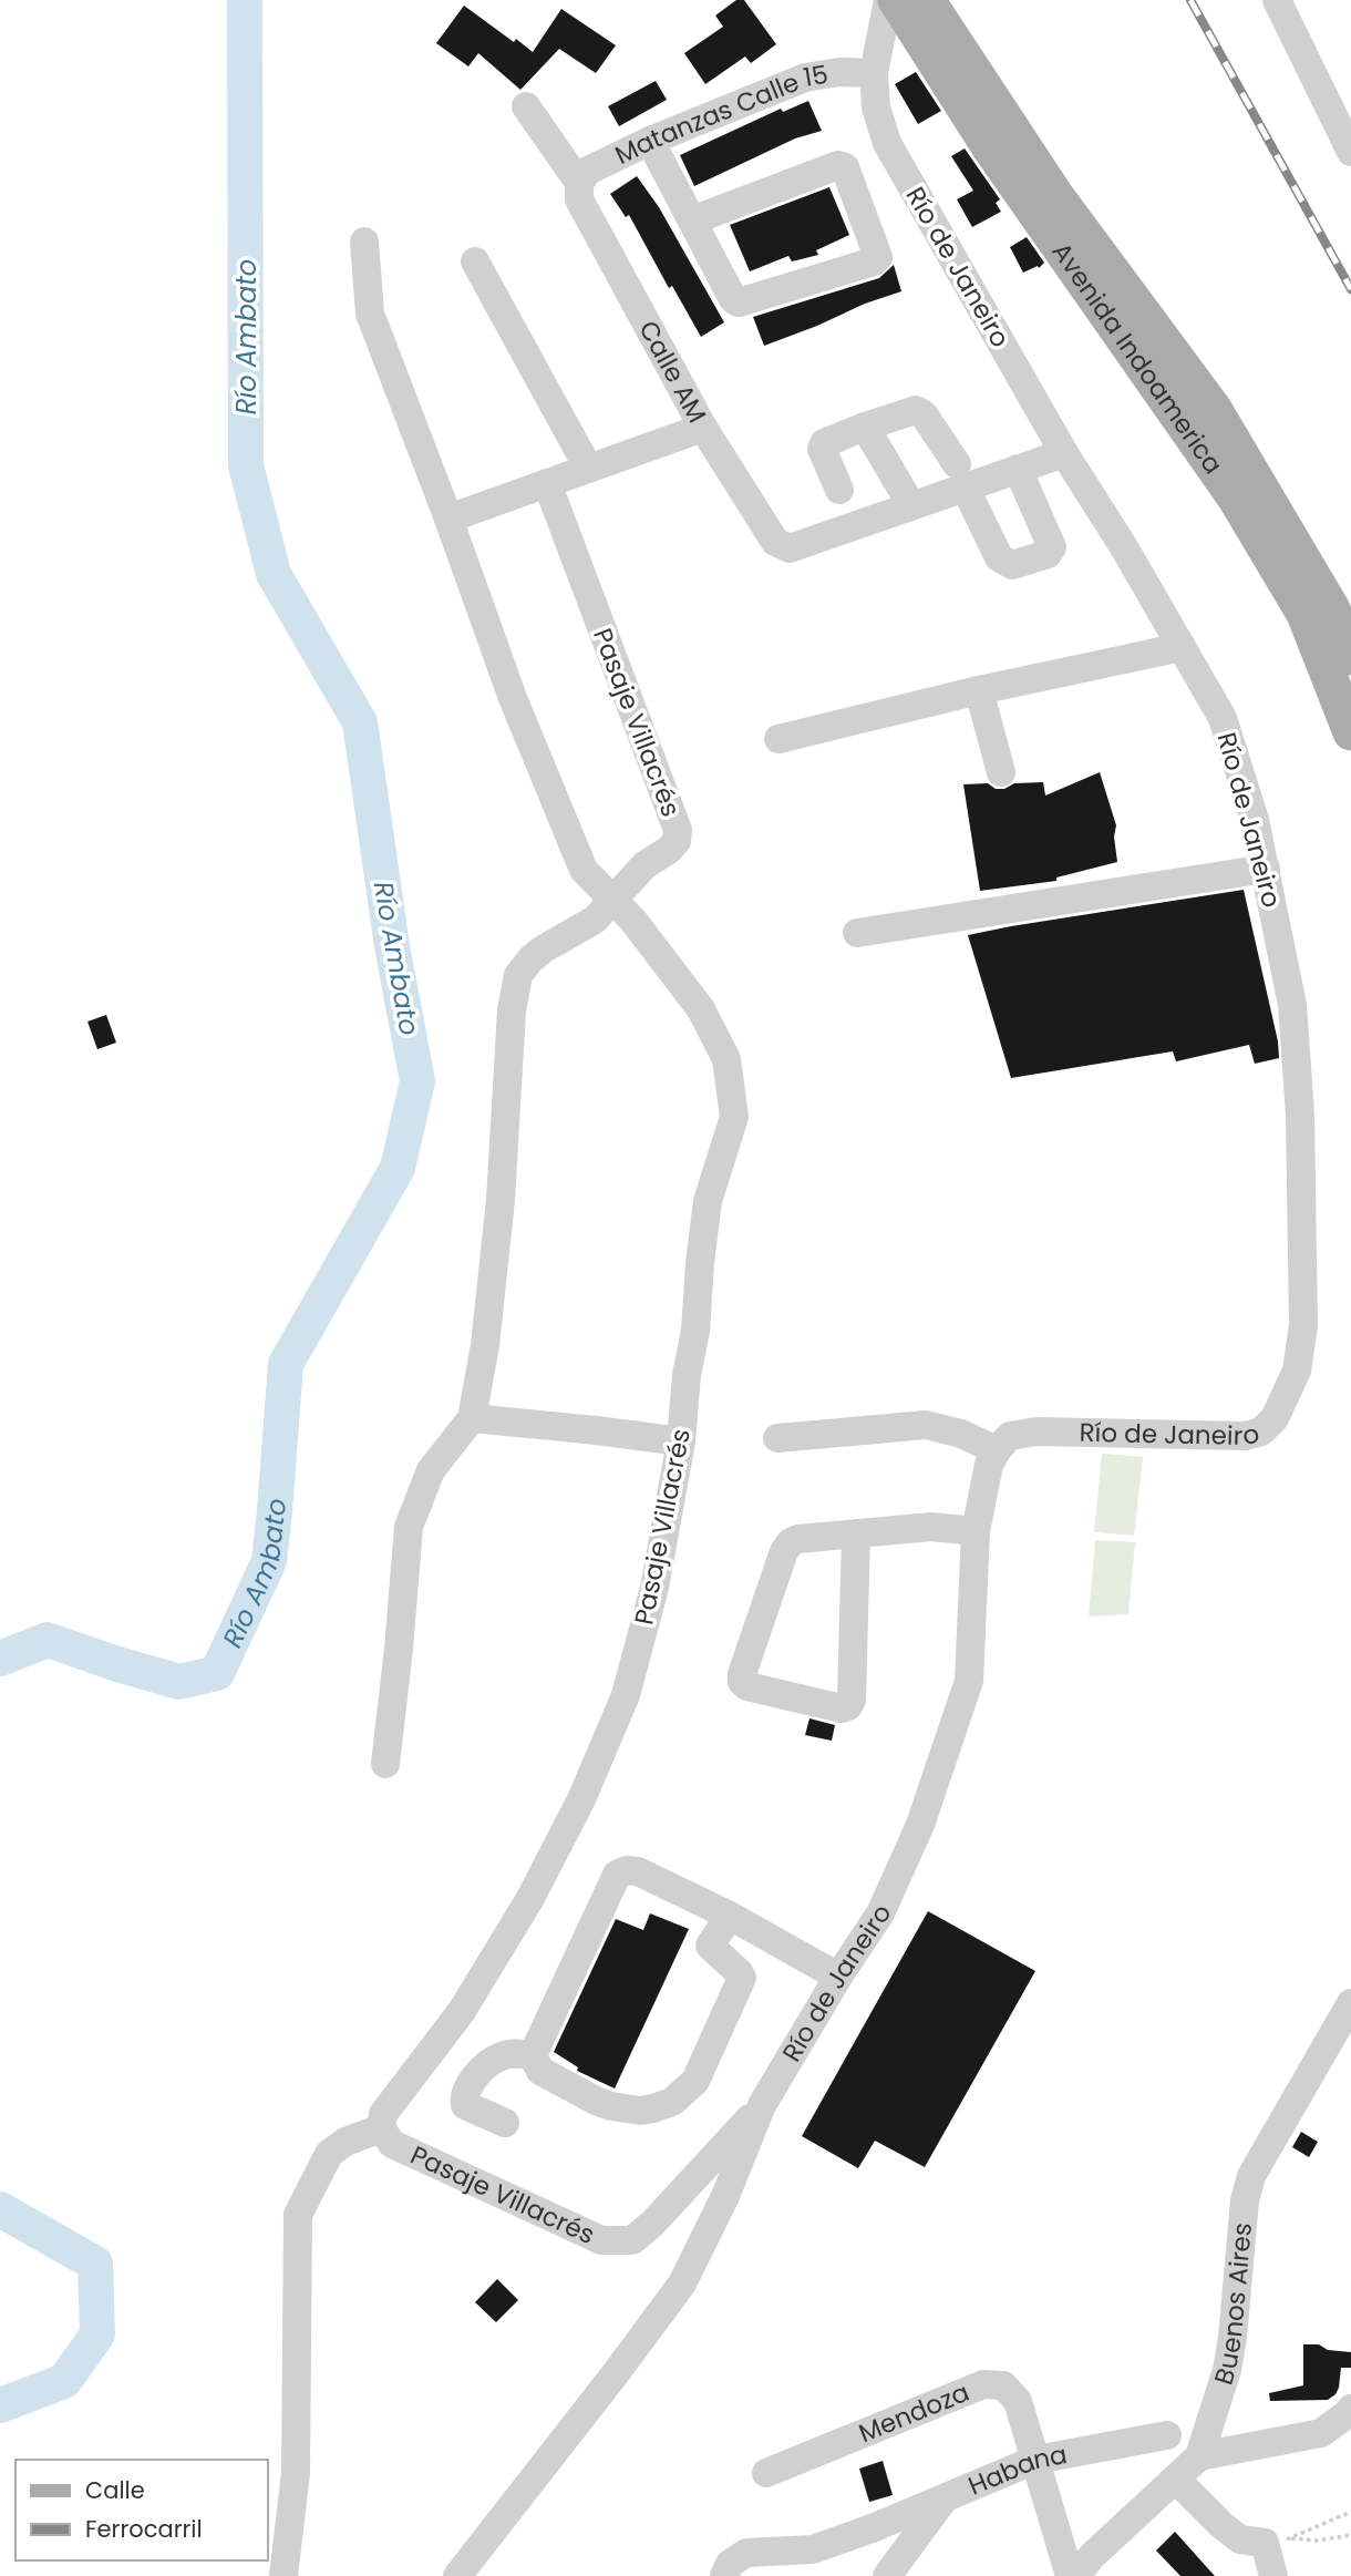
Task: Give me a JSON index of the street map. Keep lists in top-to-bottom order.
{
  "streets": {
    "main road": ["Avenida Indoamerica"],
    "street": [
      "Matanzas Calle 15",
      "Río de Janeiro",
      "Calle AM",
      "Pasaje Villacrés",
      "Buenos Aires",
      "Mendoza",
      "Habana"
    ]
  },
  "crossings": [
    ["Matanzas Calle 15", "Río de Janeiro"],
    ["Matanzas Calle 15", "Calle AM"],
    ["Río de Janeiro", "Pasaje Villacrés"],
    ["Buenos Aires", "Mendoza"],
    ["Mendoza", "Habana"]
  ],
  "water": ["Río Ambato"],
  "legend": ["Calle", "Ferrocarril"]
}
